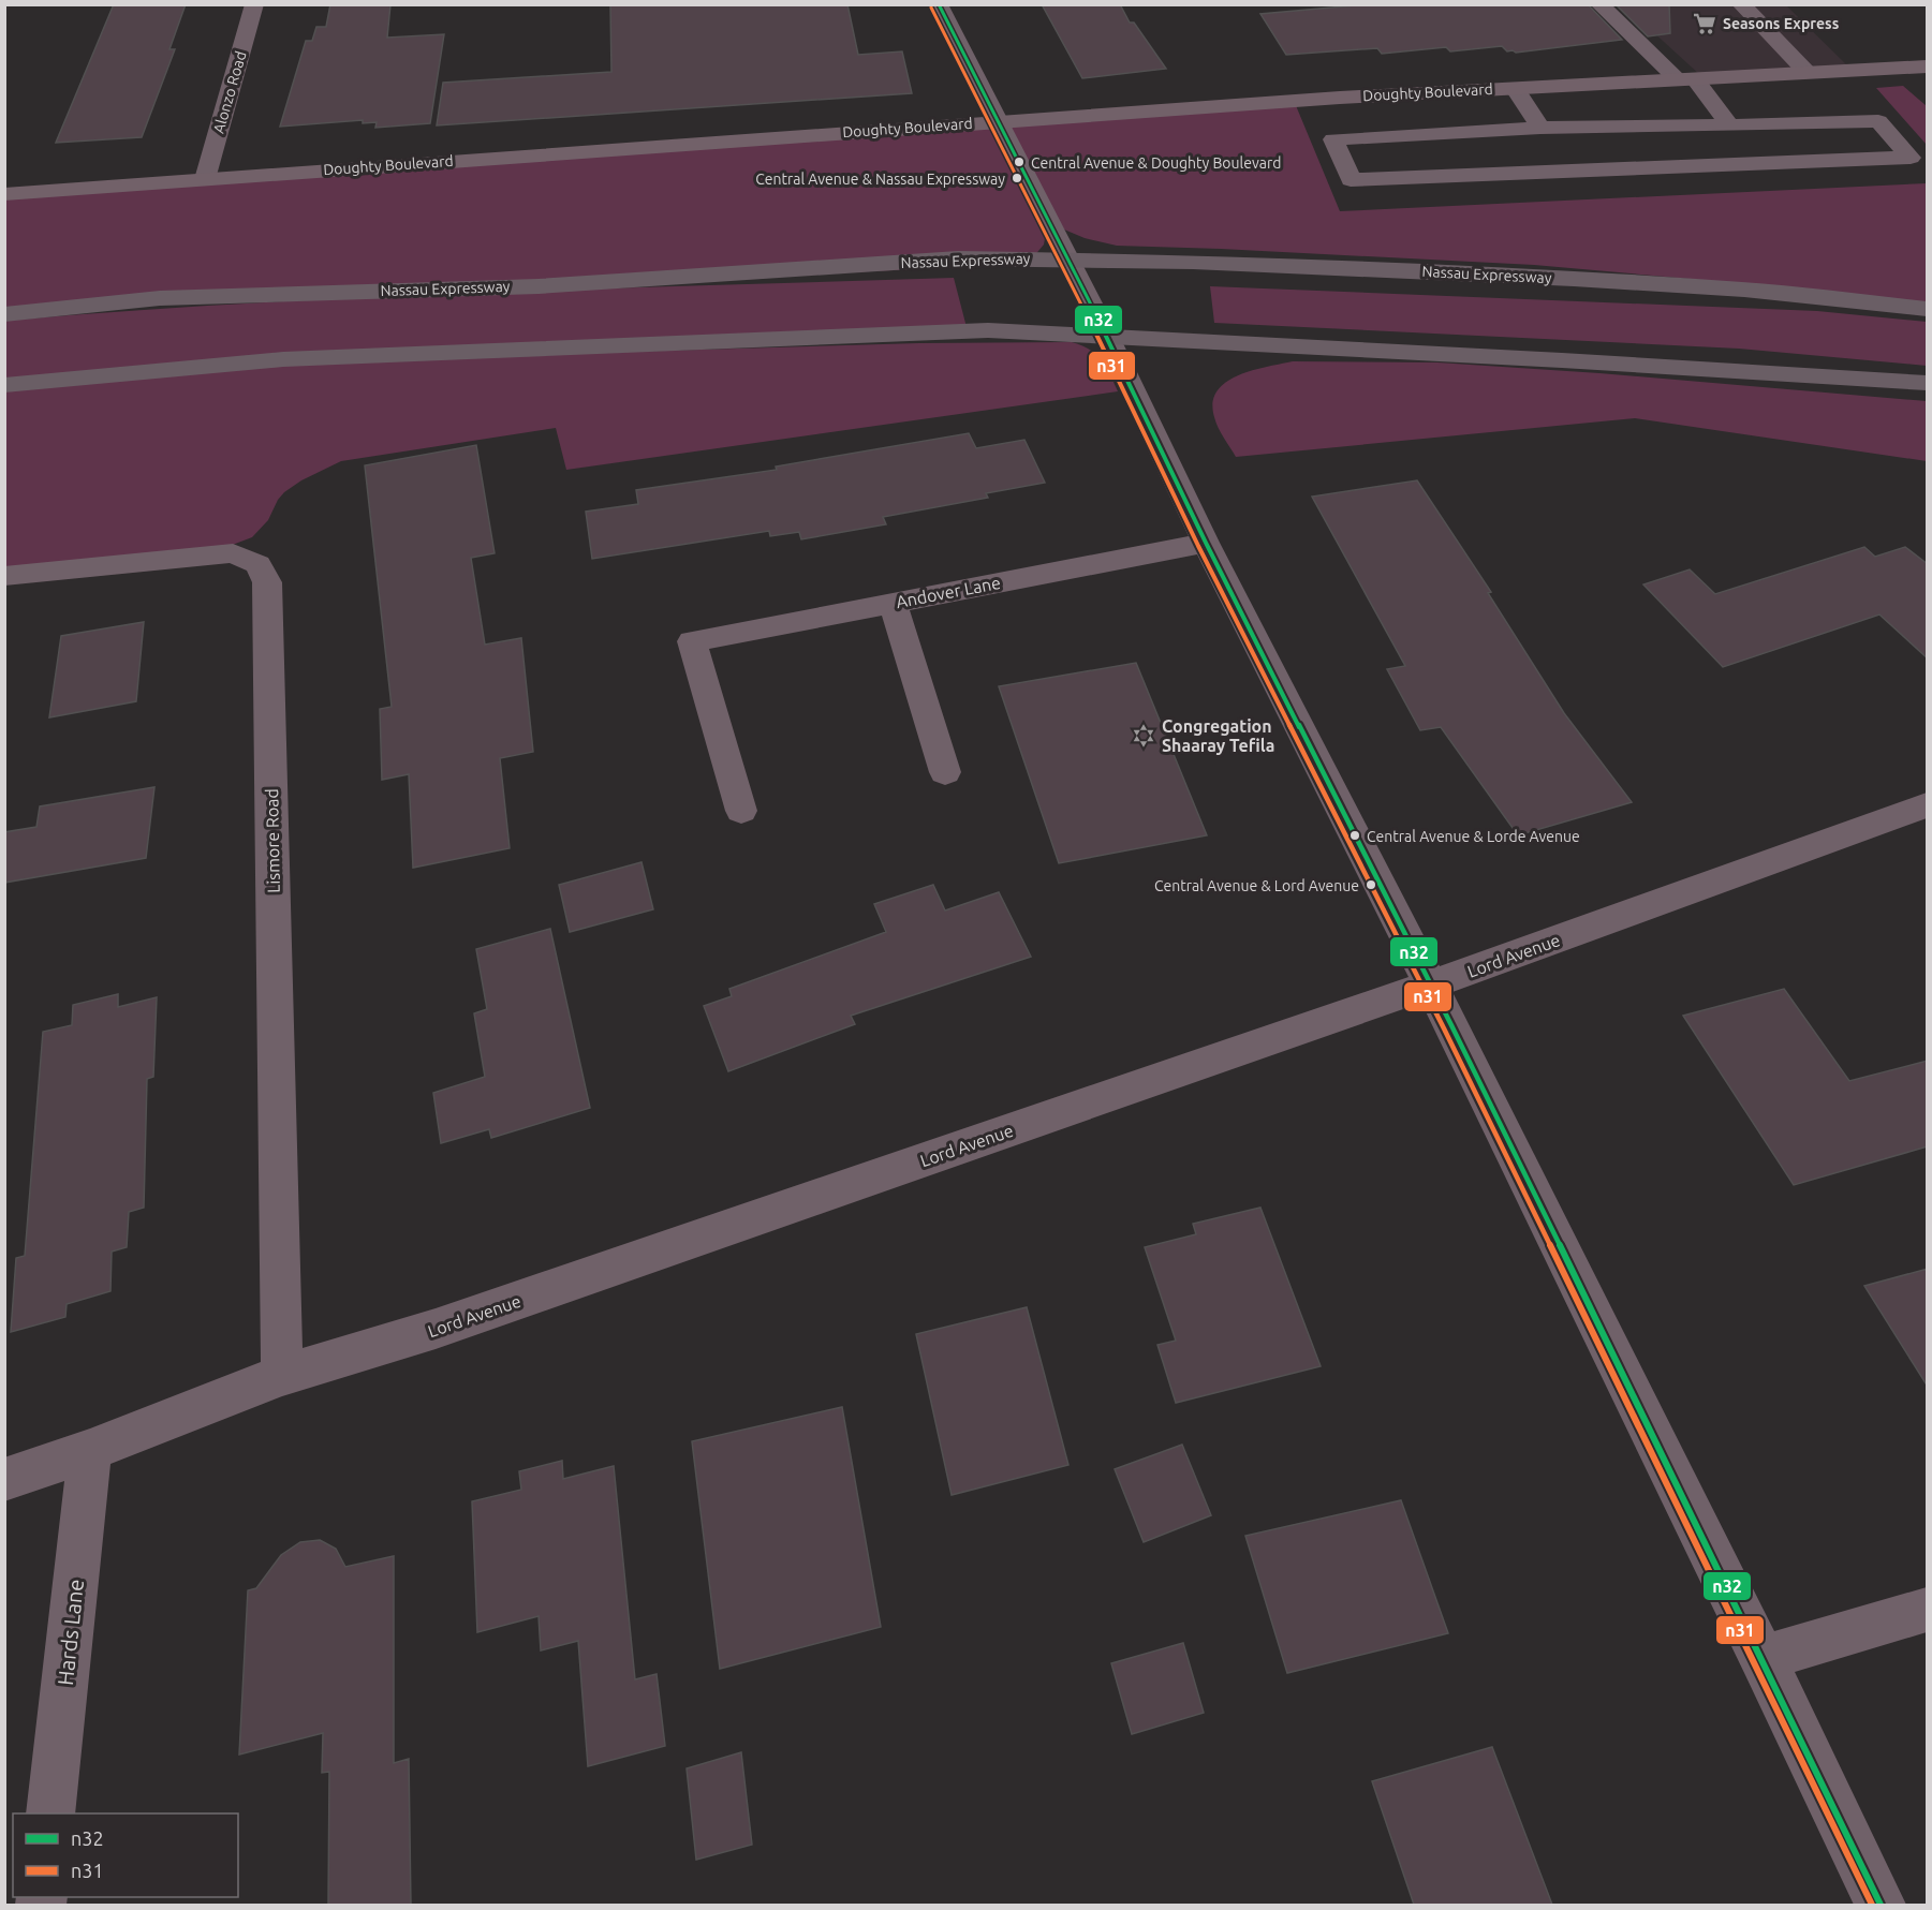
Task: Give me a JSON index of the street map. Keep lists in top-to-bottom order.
{
  "streets": {
    "highway": ["Nassau Expressway"],
    "main road": ["Doughty Boulevard"],
    "street": [
      "Alonzo Road",
      "Andover Lane",
      "Lismore Road",
      "Lord Avenue",
      "Hards Lane"
    ]
  },
  "crossings": [
    ["Alonzo Road", "Doughty Boulevard"],
    ["Lismore Road", "Lord Avenue"],
    ["Lord Avenue", "Hards Lane"]
  ],
  "places": {
    "supermarket": ["Seasons Express"],
    "other": [
      "Central Avenue & Doughty Boulevard",
      "Central Avenue & Nassau Expressway",
      "Central Avenue & Lorde Avenue",
      "Central Avenue & Lord Avenue"
    ],
    "synagogue": ["Congregation Shaaray Tefila"]
  },
  "lines": ["transit line n32", "transit line n31"],
  "legend": ["n32", "n31"]
}
